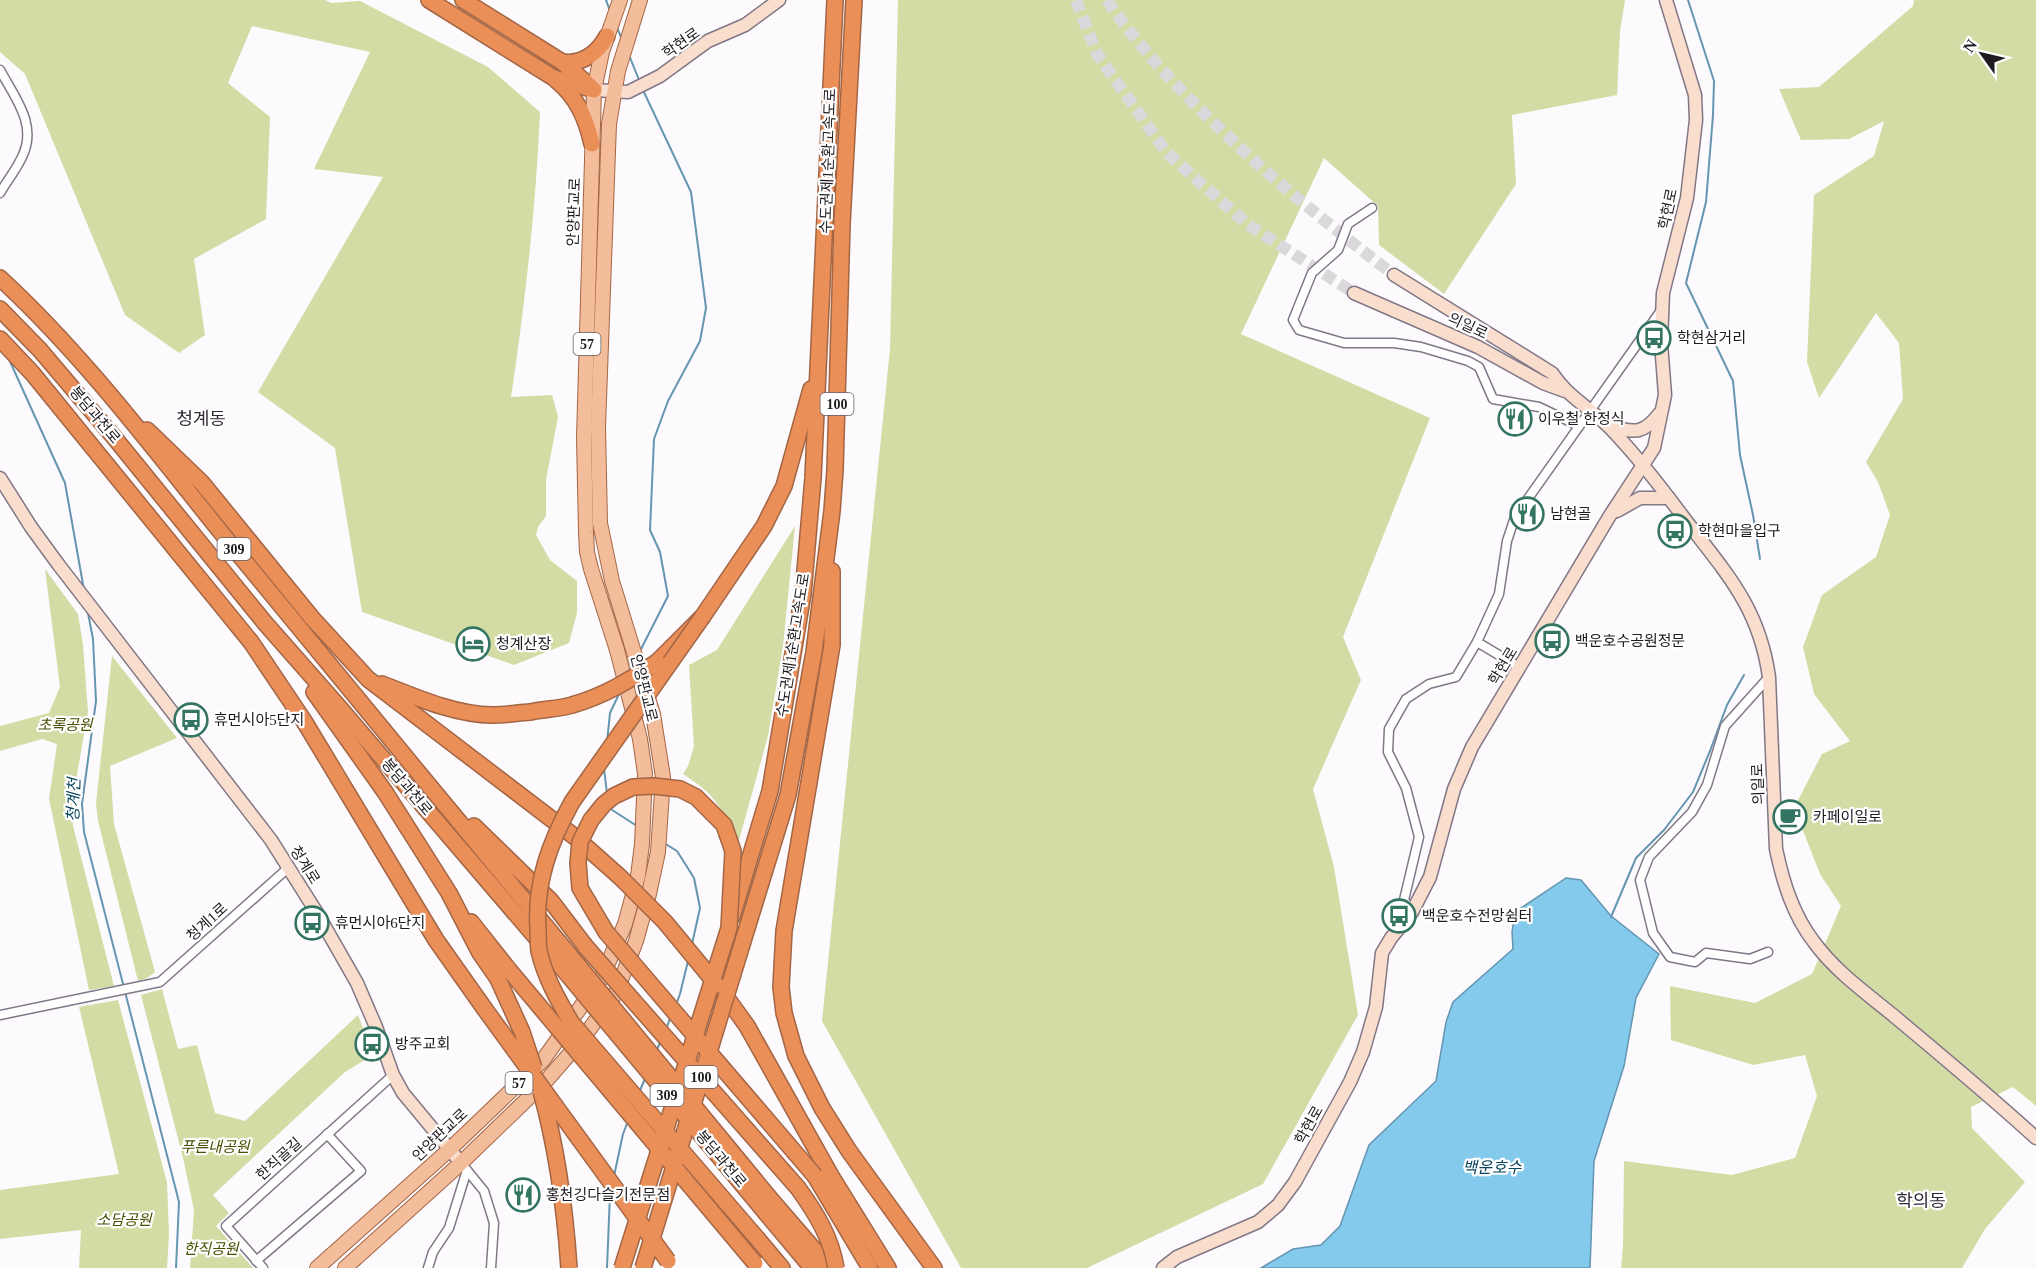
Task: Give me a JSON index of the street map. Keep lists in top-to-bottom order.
{
  "streets": {
    "highway": [
      "수도권제1순환고속도로",
      "100",
      "봉담과천로",
      "309"
    ],
    "main road": ["안양판교로", "57"],
    "street": [
      "학현로",
      "의일로",
      "청계로",
      "청계1로",
      "한직골길"
    ]
  },
  "crossings": [
    ["학현로", "안양판교로"],
    ["학현로", "의일로"],
    ["안양판교로", "청계로"],
    ["청계로", "청계1로"],
    ["청계로", "한직골길"]
  ],
  "districts": ["청계동", "학의동"],
  "water": ["청계천", "백운호수"],
  "parks": [
    "초록공원",
    "푸른내공원",
    "소담공원",
    "한직공원"
  ],
  "places": {
    "bus stop": [
      "학현삼거리",
      "학현마을입구",
      "백운호수공원정문",
      "휴먼시아5단지",
      "백운호수전망쉼터",
      "휴먼시아6단지",
      "방주교회"
    ],
    "restaurant": ["이우철 한정식", "남현골", "홍천깅다슬기전문점"],
    "hotel": ["청계산장"],
    "cafe": ["카페이일로"]
  },
  "north": "top left"
}
